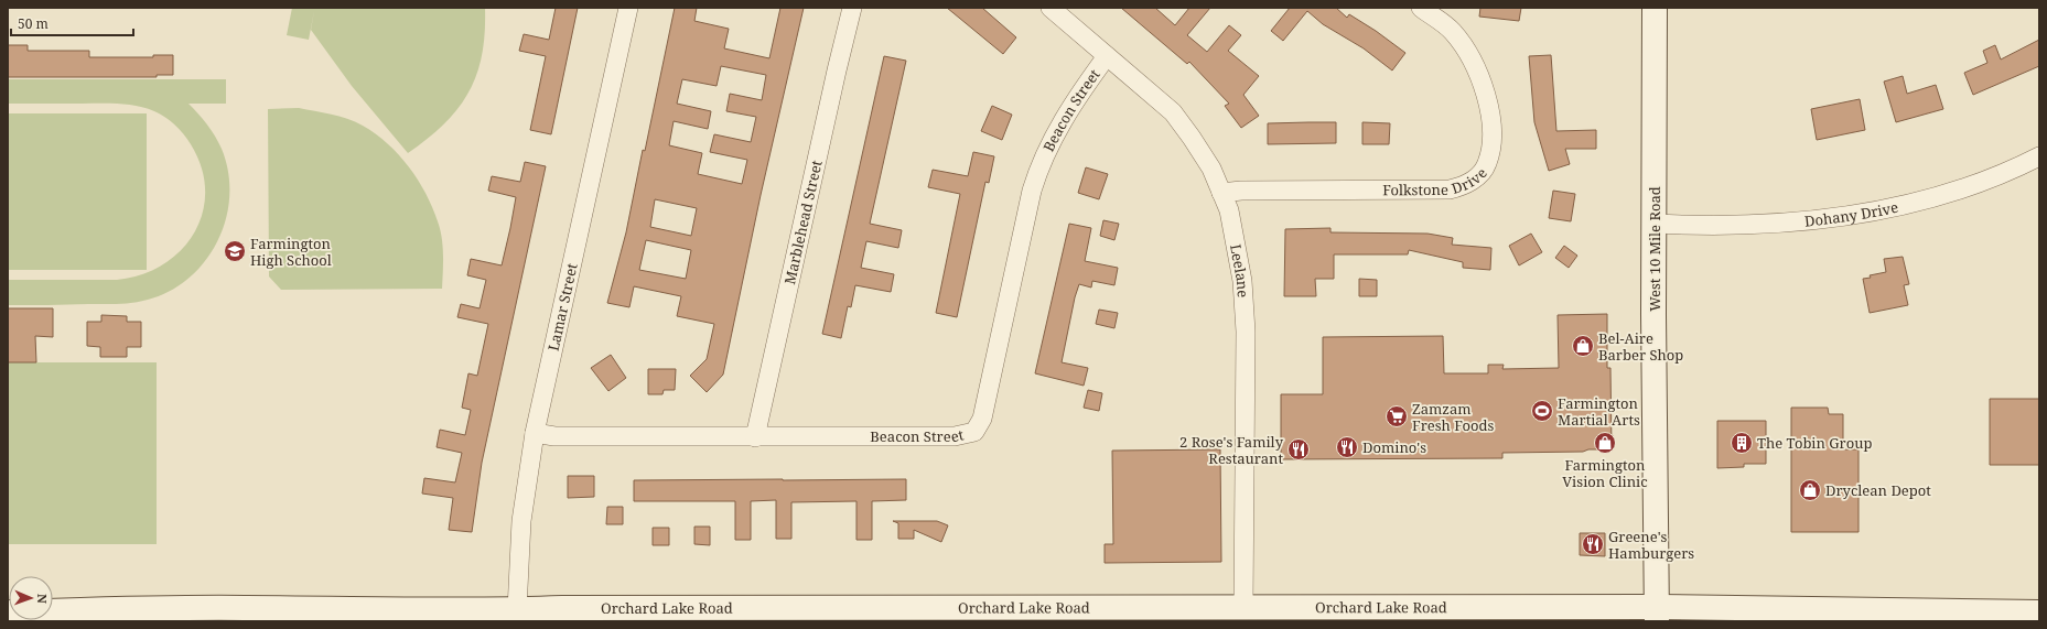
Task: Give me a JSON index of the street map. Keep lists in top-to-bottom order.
{
  "streets": {
    "main road": ["West 10 Mile Road", "Orchard Lake Road"],
    "street": [
      "Beacon Street",
      "Folkstone Drive",
      "Dohany Drive",
      "Marblehead Street",
      "Leelane",
      "Lamar Street"
    ]
  },
  "crossings": [
    ["Beacon Street", "Marblehead Street"],
    ["Beacon Street", "Leelane"],
    ["Beacon Street", "Lamar Street"],
    ["Folkstone Drive", "Leelane"],
    ["Dohany Drive", "West 10 Mile Road"],
    ["West 10 Mile Road", "Orchard Lake Road"],
    ["Leelane", "Orchard Lake Road"],
    ["Lamar Street", "Orchard Lake Road"]
  ],
  "places": {
    "school or university": ["Farmington High School"],
    "shop": ["Bel-Aire Barber Shop", "Farmington Vision Clinic", "Dryclean Depot"],
    "sports": ["Farmington Martial Arts"],
    "supermarket": ["Zamzam Fresh Foods"],
    "building": ["The Tobin Group"],
    "restaurant": ["Domino's", "2 Rose's Family Restaurant", "Greene's Hamburgers"]
  },
  "scale_bar": "50 m",
  "north": "right"
}
